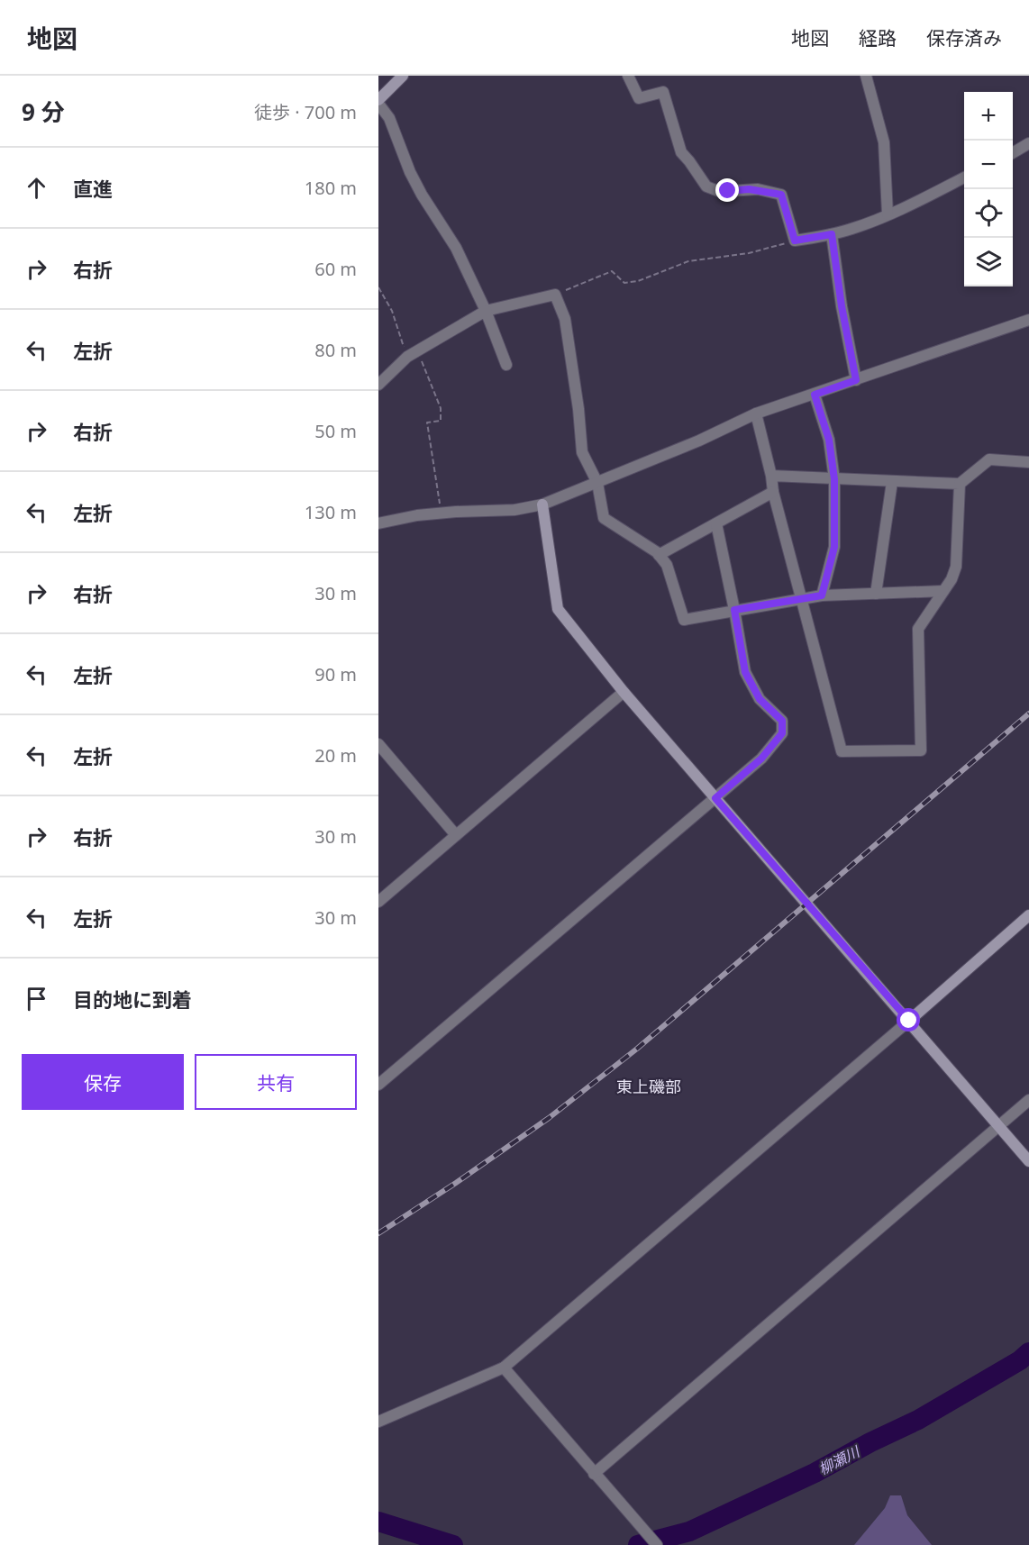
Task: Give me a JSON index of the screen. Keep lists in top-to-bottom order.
{
  "districts": ["東上磯部"],
  "water": ["柳瀬川"],
  "page": {
    "header": "地図",
    "nav": ["地図", "経路", "保存済み"],
    "heading": ["9 分", "徒歩 · 700 m"],
    "map_buttons": ["+", "−"],
    "list": [
      ["直進", "180 m"],
      ["右折", "60 m"],
      ["左折", "80 m"],
      ["右折", "50 m"],
      ["左折", "130 m"],
      ["右折", "30 m"],
      ["左折", "90 m"],
      ["左折", "20 m"],
      ["右折", "30 m"],
      ["左折", "30 m"],
      "目的地に到着"
    ],
    "buttons": ["保存", "共有"]
  }
}
